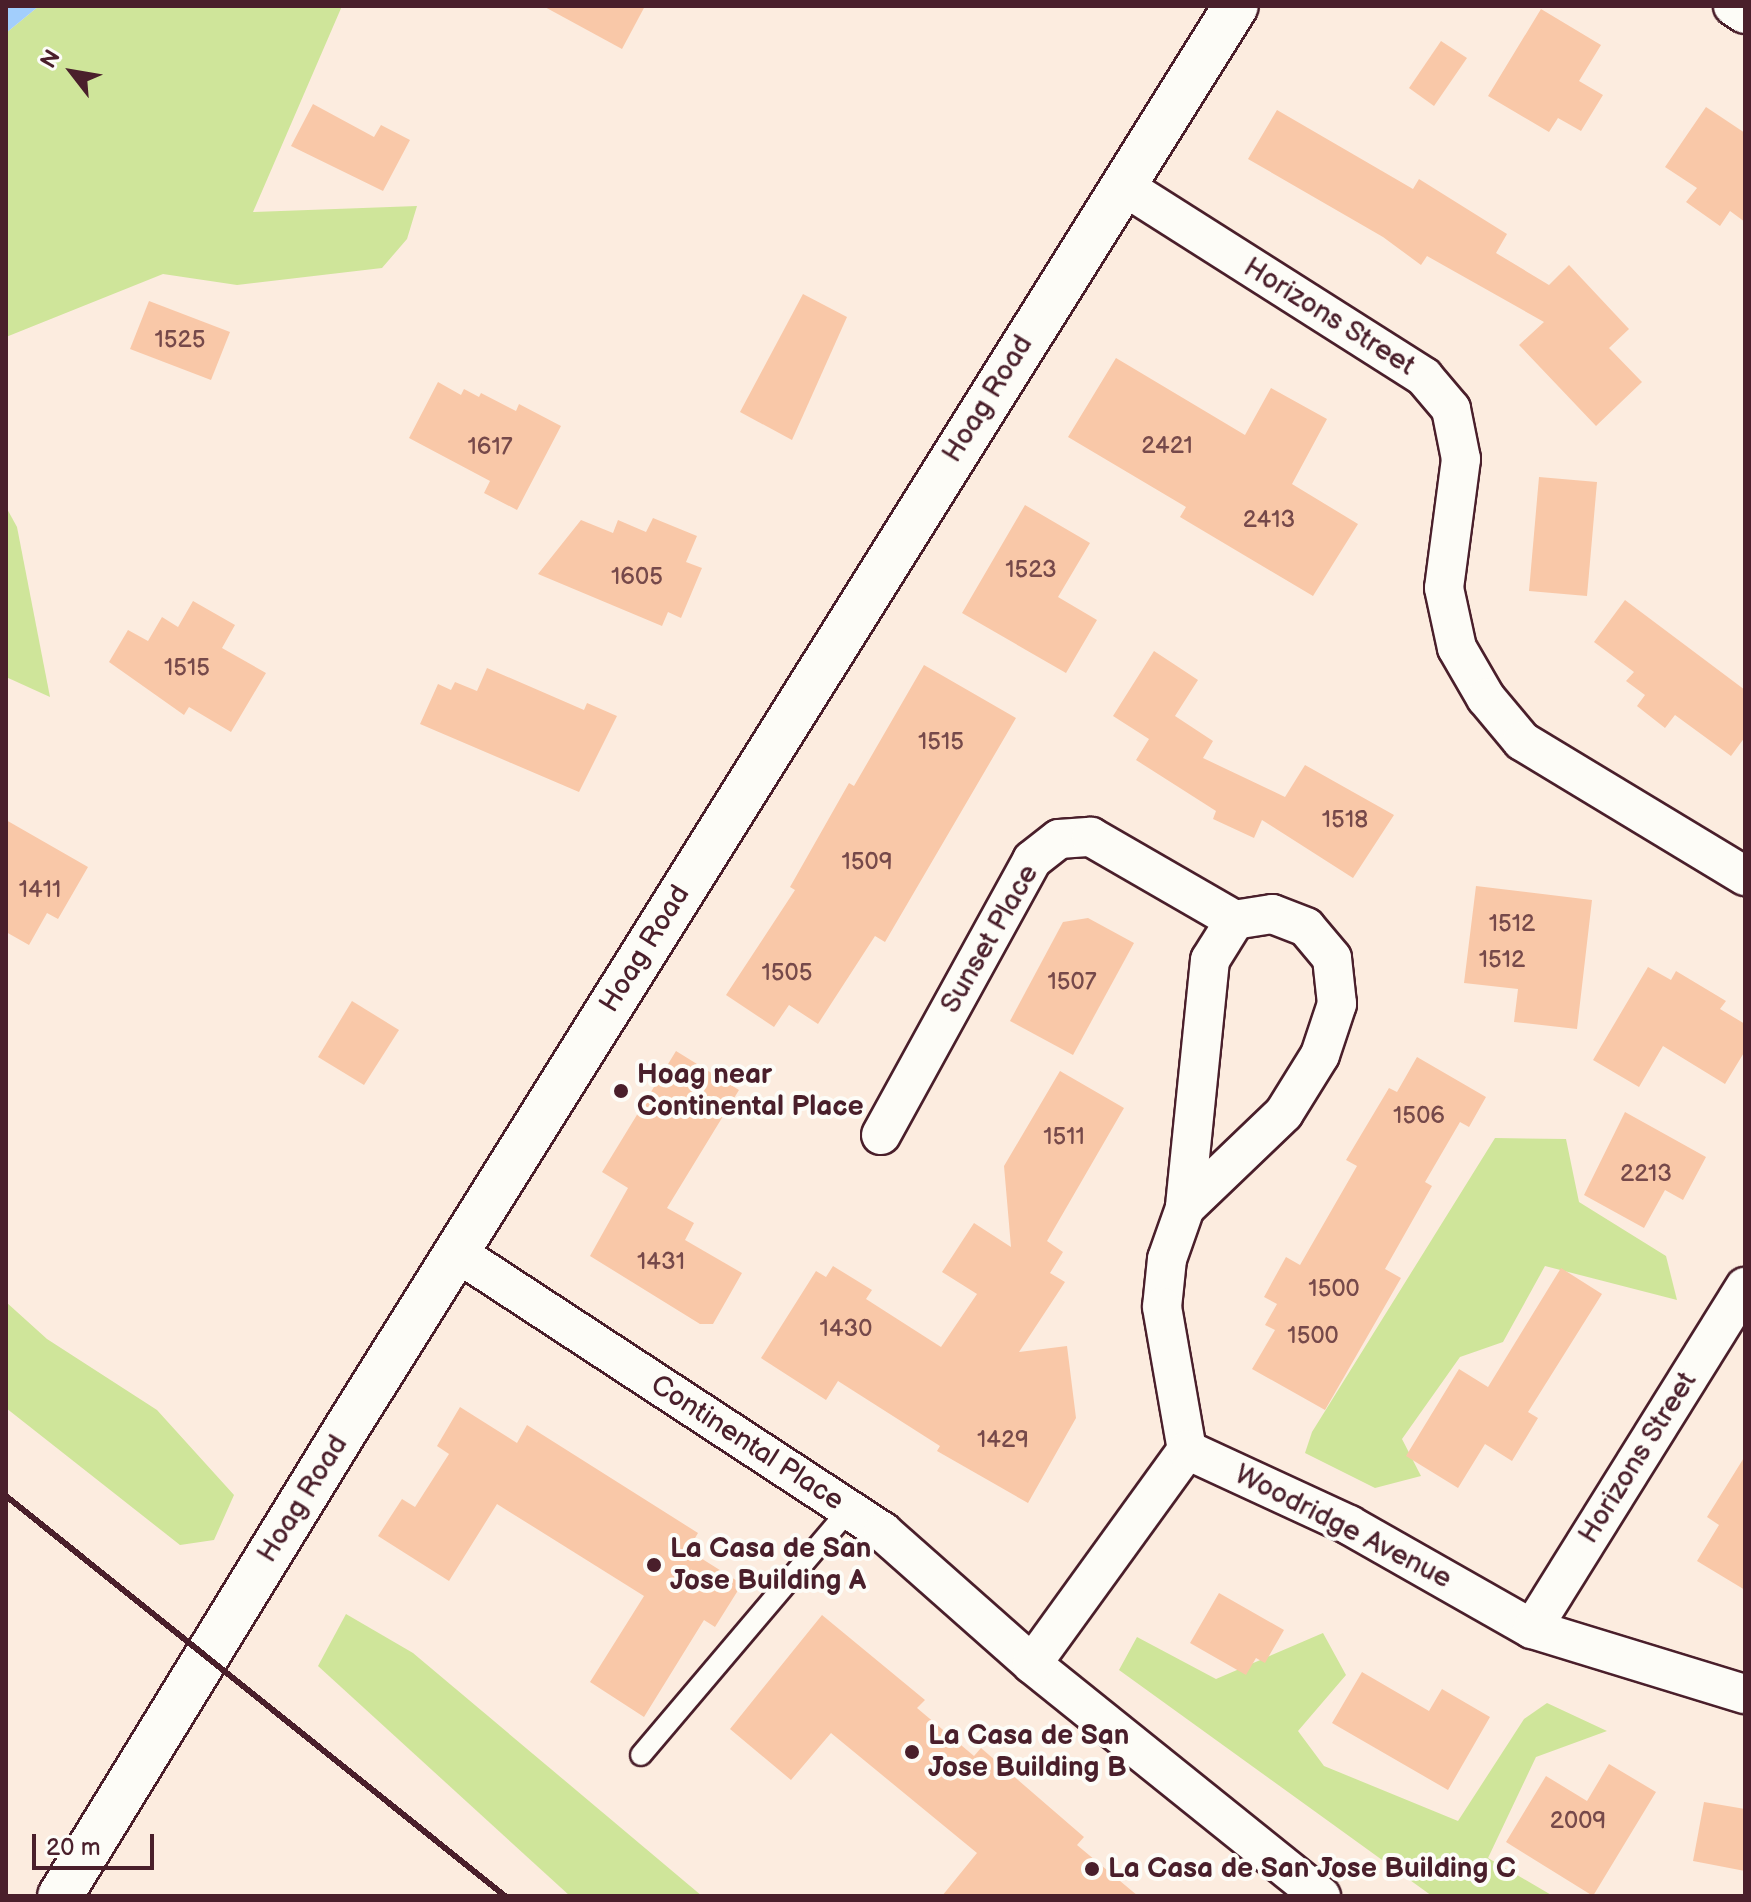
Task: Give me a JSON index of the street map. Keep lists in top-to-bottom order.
{
  "streets": {
    "street": [
      "Horizons Street",
      "Hoag Road",
      "Sunset Place",
      "Continental Place",
      "Woodridge Avenue"
    ]
  },
  "crossings": [
    ["Horizons Street", "Hoag Road"],
    ["Horizons Street", "Woodridge Avenue"],
    ["Hoag Road", "Continental Place"]
  ],
  "places": [
    "Hoag near Continental Place",
    "La Casa de San Jose Building A",
    "La Casa de San Jose Building B",
    "La Casa de San Jose Building C"
  ],
  "house_numbers": [
    "1525",
    "2421",
    "1617",
    "2413",
    "1523",
    "1605",
    "1515",
    "1515",
    "1518",
    "1509",
    "1411",
    "1512",
    "1512",
    "1505",
    "1507",
    "1506",
    "1511",
    "2213",
    "1431",
    "1500",
    "1430",
    "1500",
    "1429",
    "2009"
  ],
  "scale_bar": "20 m",
  "north": "top left"
}
